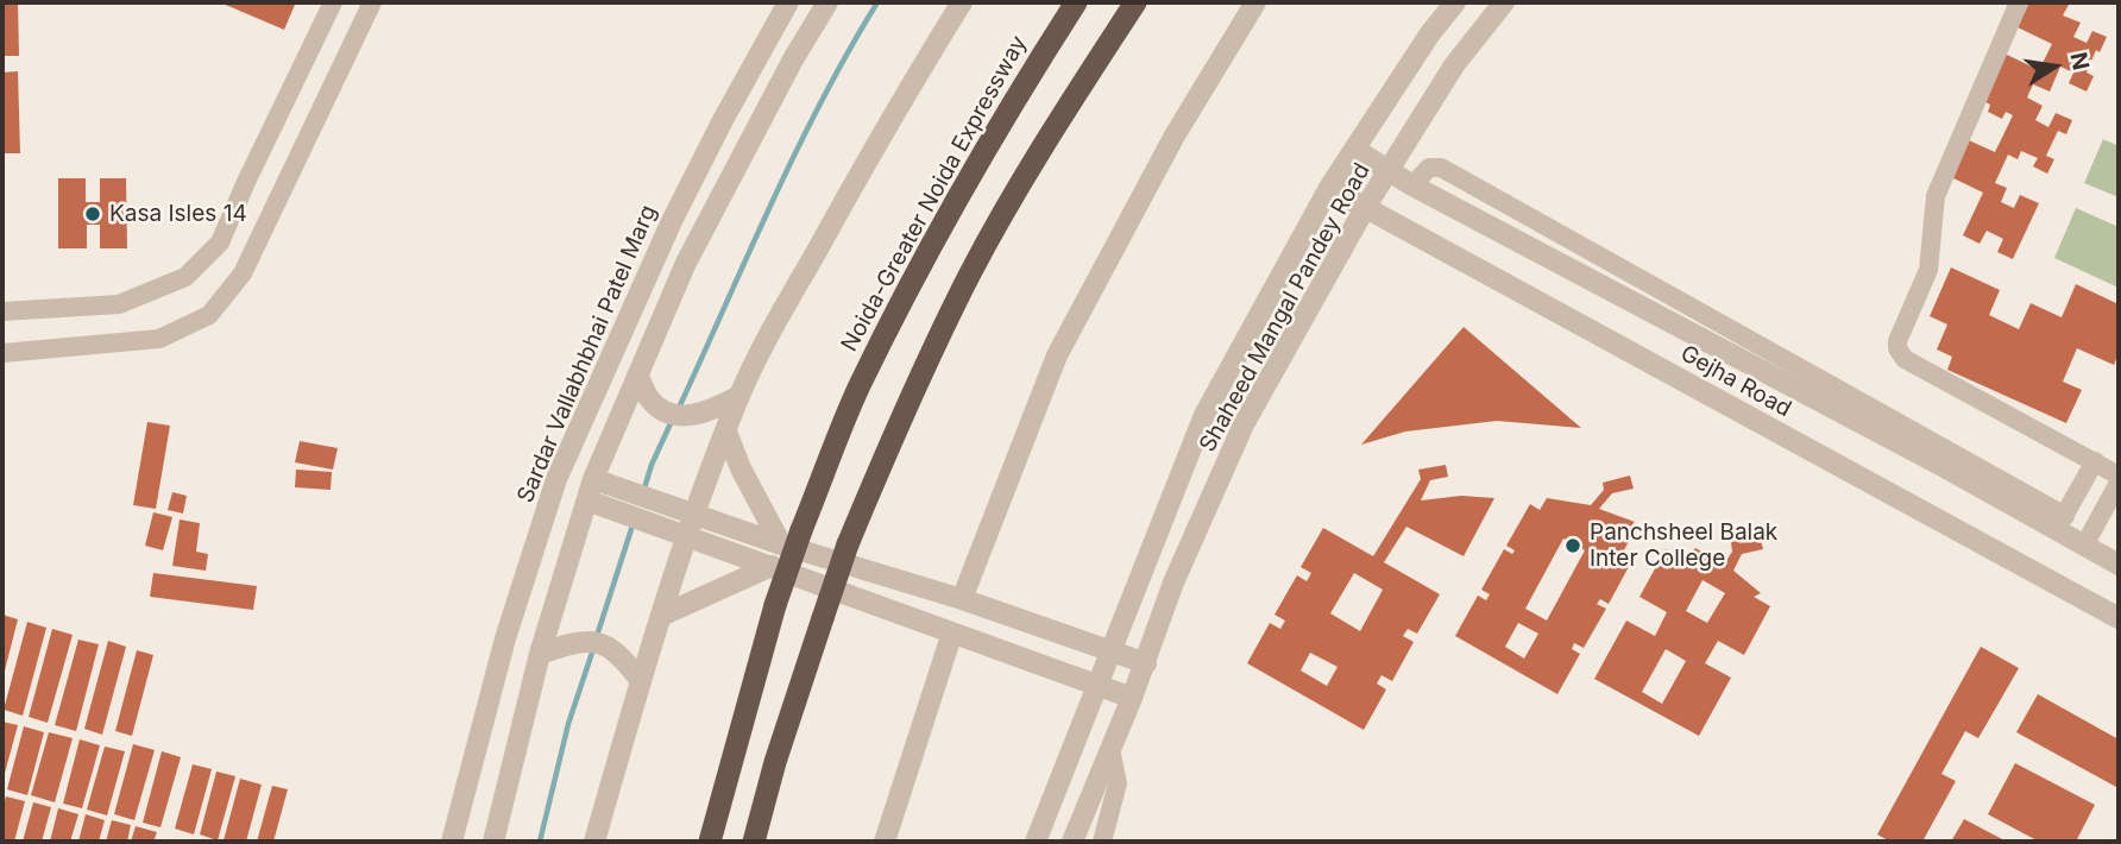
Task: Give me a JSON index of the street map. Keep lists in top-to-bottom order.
{
  "streets": {
    "highway": ["Noida-Greater Noida Expressway"],
    "street": ["Shaheed Mangal Pandey Road", "Sardar Vallabhbhai Patel Marg", "Gejha Road"]
  },
  "crossings": [
    ["Shaheed Mangal Pandey Road", "Gejha Road"]
  ],
  "places": ["Kasa Isles 14", "Panchsheel Balak Inter College"],
  "north": "right"
}
